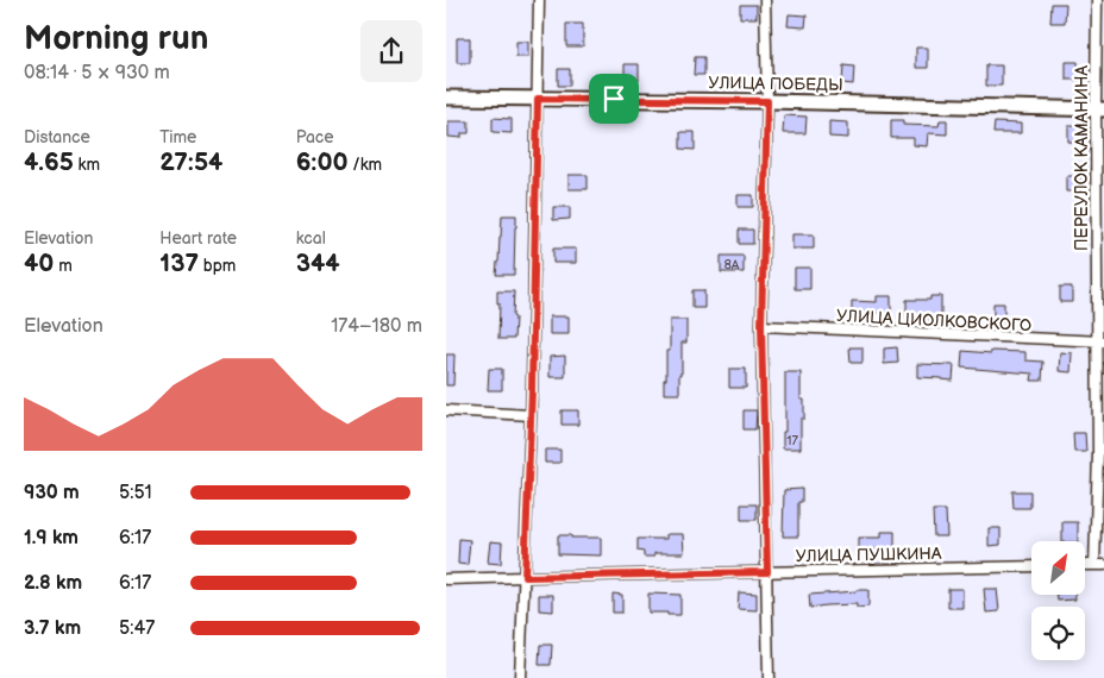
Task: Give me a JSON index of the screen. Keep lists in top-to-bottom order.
{
  "streets": {
    "street": [
      "УЛИЦА ПОБЕДЫ",
      "ПЕРЕУЛОК КАМАНИНА",
      "УЛИЦА ЦИОЛКОВСКОГО",
      "УЛИЦА ПУШКИНА"
    ]
  },
  "crossings": [
    ["УЛИЦА ПОБЕДЫ", "ПЕРЕУЛОК КАМАНИНА"],
    ["ПЕРЕУЛОК КАМАНИНА", "УЛИЦА ЦИОЛКОВСКОГО"]
  ],
  "house_numbers": ["8А", "17"],
  "north": "top right",
  "page": {
    "heading": ["Morning run", "08:14 · 5 × 930 m"],
    "stats": [
      ["Distance", "4.65 km"],
      ["Time", "27:54"],
      ["Pace", "6:00 /km"],
      ["Elevation", "40 m"],
      ["Heart rate", "137 bpm"],
      ["kcal", "344"]
    ],
    "chart": ["Elevation", "174–180 m"],
    "list": [
      {
        "name": "930 m",
        "note": "5:51"
      },
      {
        "name": "1.9 km",
        "note": "6:17"
      },
      {
        "name": "2.8 km",
        "note": "6:17"
      },
      {
        "name": "3.7 km",
        "note": "5:47"
      }
    ]
  }
}
